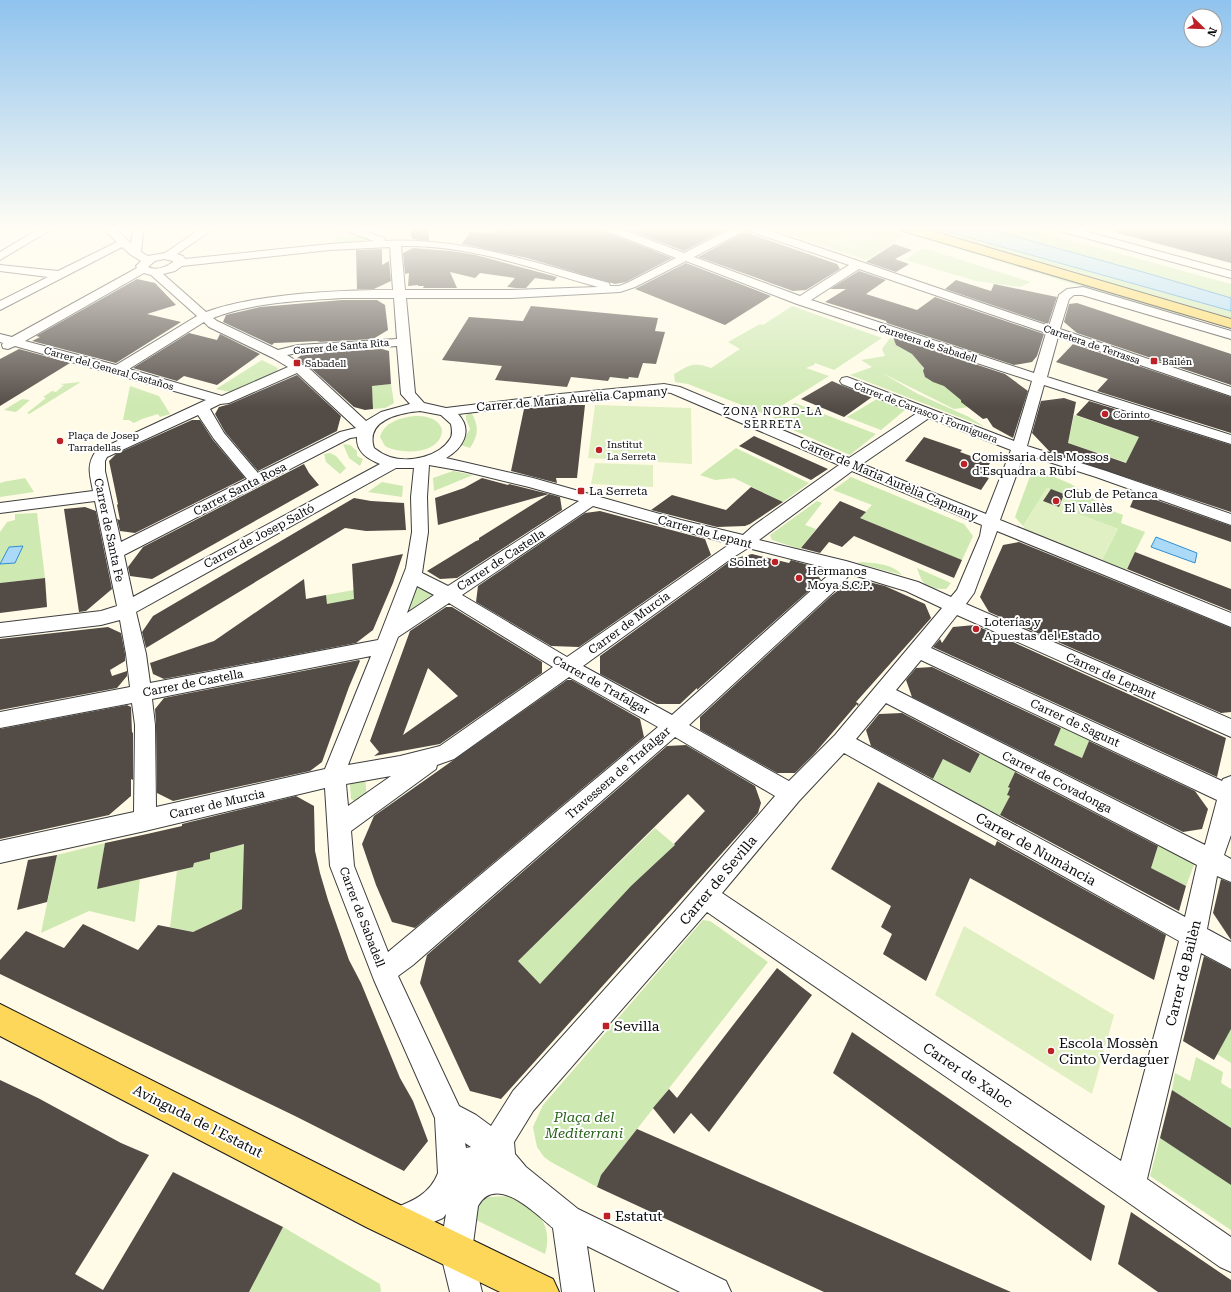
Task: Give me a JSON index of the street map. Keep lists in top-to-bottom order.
{
  "streets": {
    "main road": ["Avinguda de l'Estatut"],
    "street": [
      "Carretera de Sabadell",
      "Carretera de Terrassa",
      "Carrer de Santa Rita",
      "Carrer del General Castaños",
      "Carrer de Maria Aurèlia Capmany",
      "Carrer de Carrasco i Formiguera",
      "Carrer Santa Rosa",
      "Carrer de Santa Fe",
      "Carrer de Lepant",
      "Carrer de Josep Saltó",
      "Carrer de Castella",
      "Carrer de Murcia",
      "Carrer de Trafalgar",
      "Carrer de Sagunt",
      "Travessera de Trafalgar",
      "Carrer de Covadonga",
      "Carrer de Numància",
      "Carrer de Sevilla",
      "Carrer de Sabadell",
      "Carrer de Bailèn",
      "Carrer de Xaloc"
    ]
  },
  "crossings": [
    ["Carretera de Sabadell", "Carrer de Sevilla"],
    ["Carretera de Terrassa", "Carrer de Sevilla"],
    ["Carrer del General Castaños", "Carrer de Santa Fe"],
    ["Carrer de Maria Aurèlia Capmany", "Carrer Santa Rosa"],
    ["Carrer de Maria Aurèlia Capmany", "Carrer de Lepant"],
    ["Carrer de Maria Aurèlia Capmany", "Carrer de Josep Saltó"],
    ["Carrer de Maria Aurèlia Capmany", "Carrer de Murcia"],
    ["Carrer de Maria Aurèlia Capmany", "Carrer de Sevilla"],
    ["Carrer de Maria Aurèlia Capmany", "Carrer de Sabadell"],
    ["Carrer de Carrasco i Formiguera", "Carrer de Murcia"],
    ["Carrer de Carrasco i Formiguera", "Carrer de Sevilla"],
    ["Carrer Santa Rosa", "Carrer de Santa Fe"],
    ["Carrer Santa Rosa", "Carrer de Lepant"],
    ["Carrer Santa Rosa", "Carrer de Josep Saltó"],
    ["Carrer Santa Rosa", "Carrer de Sabadell"],
    ["Carrer de Santa Fe", "Carrer de Josep Saltó"],
    ["Carrer de Santa Fe", "Carrer de Castella"],
    ["Carrer de Santa Fe", "Carrer de Murcia"],
    ["Carrer de Lepant", "Carrer de Josep Saltó"],
    ["Carrer de Lepant", "Carrer de Castella"],
    ["Carrer de Lepant", "Carrer de Murcia"],
    ["Carrer de Lepant", "Travessera de Trafalgar"],
    ["Carrer de Lepant", "Carrer de Sevilla"],
    ["Carrer de Lepant", "Carrer de Sabadell"],
    ["Carrer de Josep Saltó", "Carrer de Sabadell"],
    ["Carrer de Castella", "Carrer de Trafalgar"],
    ["Carrer de Castella", "Carrer de Sabadell"],
    ["Carrer de Murcia", "Carrer de Trafalgar"],
    ["Carrer de Murcia", "Carrer de Sabadell"],
    ["Carrer de Trafalgar", "Travessera de Trafalgar"],
    ["Carrer de Trafalgar", "Carrer de Sevilla"],
    ["Carrer de Trafalgar", "Carrer de Sabadell"],
    ["Carrer de Sagunt", "Carrer de Sevilla"],
    ["Carrer de Sagunt", "Carrer de Bailèn"],
    ["Travessera de Trafalgar", "Carrer de Sabadell"],
    ["Carrer de Covadonga", "Carrer de Sevilla"],
    ["Carrer de Covadonga", "Carrer de Bailèn"],
    ["Carrer de Numància", "Carrer de Sevilla"],
    ["Carrer de Numància", "Carrer de Bailèn"],
    ["Carrer de Sevilla", "Carrer de Xaloc"],
    ["Carrer de Bailèn", "Carrer de Xaloc"]
  ],
  "districts": ["ZONA NORD-LA SERRETA"],
  "parks": ["Plaça del Mediterrani"],
  "places": {
    "transit": [
      "Bailén",
      "Sabadell",
      "La Serreta",
      "Sevilla",
      "Estatut"
    ],
    "other": [
      "Corinto",
      "Plaça de Josep Tarradellas",
      "Institut La Serreta",
      "Comissaria dels Mossos d'Esquadra a Rubí",
      "Club de Petanca El Vallès",
      "Solnet",
      "Hermanos Moya S.C.P.",
      "Loterías y Apuestas del Estado",
      "Escola Mossèn Cinto Verdaguer"
    ]
  },
  "north": "bottom right"
}
